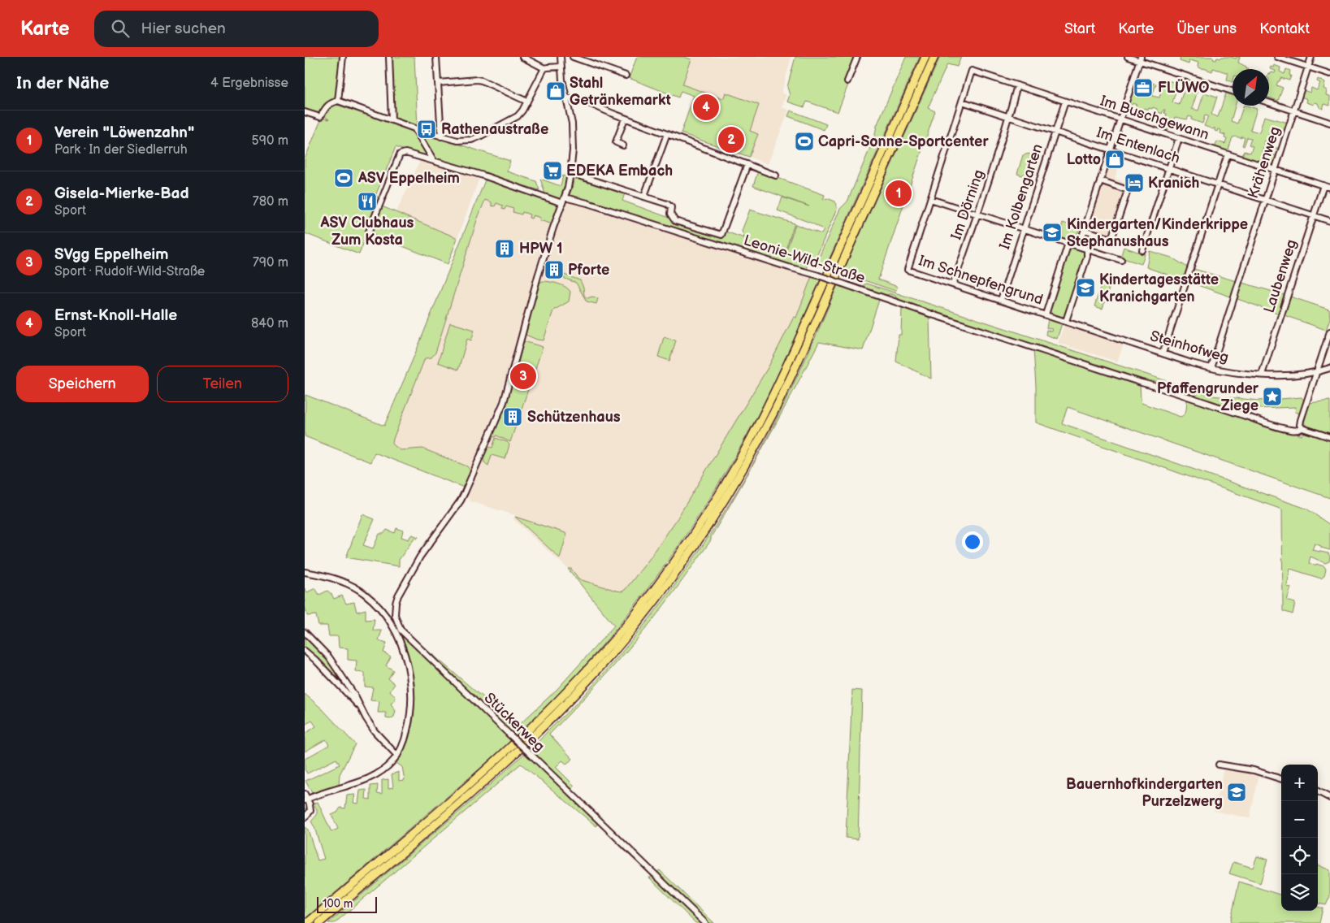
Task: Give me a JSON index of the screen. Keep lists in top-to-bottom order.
{
  "streets": {
    "street": [
      "Im Buschgewann",
      "Im Entenlach",
      "Krähenweg",
      "Im Kolbengarten",
      "Im Dörning",
      "Leonie-Wild-Straße",
      "Laubenweg",
      "Im Schnepfengrund",
      "Steinhofweg",
      "Stückerweg"
    ]
  },
  "crossings": [
    ["Im Buschgewann", "Im Entenlach"],
    ["Im Buschgewann", "Krähenweg"],
    ["Im Buschgewann", "Im Kolbengarten"],
    ["Im Buschgewann", "Im Dörning"],
    ["Im Buschgewann", "Laubenweg"],
    ["Im Entenlach", "Krähenweg"],
    ["Im Entenlach", "Im Kolbengarten"],
    ["Im Entenlach", "Im Dörning"],
    ["Im Entenlach", "Laubenweg"],
    ["Krähenweg", "Steinhofweg"],
    ["Im Kolbengarten", "Im Schnepfengrund"],
    ["Im Dörning", "Im Schnepfengrund"],
    ["Leonie-Wild-Straße", "Stückerweg"],
    ["Laubenweg", "Steinhofweg"],
    ["Im Schnepfengrund", "Steinhofweg"]
  ],
  "places": {
    "office": ["FLÜWO"],
    "shop": ["Stahl Getränkemarkt", "Lotto"],
    "bus stop": ["Rathenaustraße"],
    "sports": ["Capri-Sonne-Sportcenter", "ASV Eppelheim"],
    "supermarket": ["EDEKA Embach"],
    "hotel": ["Kranich"],
    "restaurant": ["ASV Clubhaus Zum Kosta"],
    "school or university": ["Kindergarten/Kinderkrippe Stephanushaus", "Kindertagesstätte Kranichgarten", "Bauernhofkindergarten Purzelzwerg"],
    "building": ["HPW 1", "Pforte", "Schützenhaus"],
    "place": ["Pfaffengrunder Ziege"]
  },
  "scale_bar": "100 m",
  "north": "top right",
  "page": {
    "header": "Karte",
    "search": "Hier suchen",
    "nav": [
      "Start",
      "Karte",
      "Über uns",
      "Kontakt"
    ],
    "heading": ["In der Nähe", "4 Ergebnisse"],
    "pins": [
      "4",
      "2",
      "1",
      "3"
    ],
    "list": [
      {
        "mark": "1",
        "name": "Verein \"Löwenzahn\"",
        "note": "Park · In der Siedlerruh",
        "value": "590 m"
      },
      {
        "mark": "2",
        "name": "Gisela-Mierke-Bad",
        "note": "Sport",
        "value": "780 m"
      },
      {
        "mark": "3",
        "name": "SVgg Eppelheim",
        "note": "Sport · Rudolf-Wild-Straße",
        "value": "790 m"
      },
      {
        "mark": "4",
        "name": "Ernst-Knoll-Halle",
        "note": "Sport",
        "value": "840 m"
      }
    ],
    "buttons": ["Speichern", "Teilen"],
    "map_buttons": ["+", "−"],
    "scale": "100 m"
  }
}
